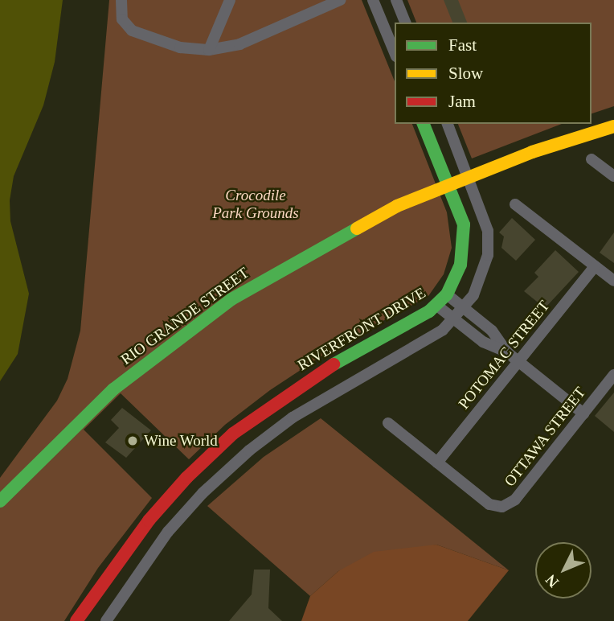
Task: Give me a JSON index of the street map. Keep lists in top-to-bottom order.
{
  "streets": {
    "street": [
      "RIO GRANDE STREET",
      "RIVERFRONT DRIVE",
      "POTOMAC STREET",
      "OTTAWA STREET"
    ]
  },
  "crossings": [
    ["RIO GRANDE STREET", "RIVERFRONT DRIVE"],
    ["POTOMAC STREET", "OTTAWA STREET"]
  ],
  "parks": ["Crocodile Park Grounds"],
  "places": ["Wine World"],
  "legend": ["Fast", "Slow", "Jam"],
  "north": "bottom left"
}
